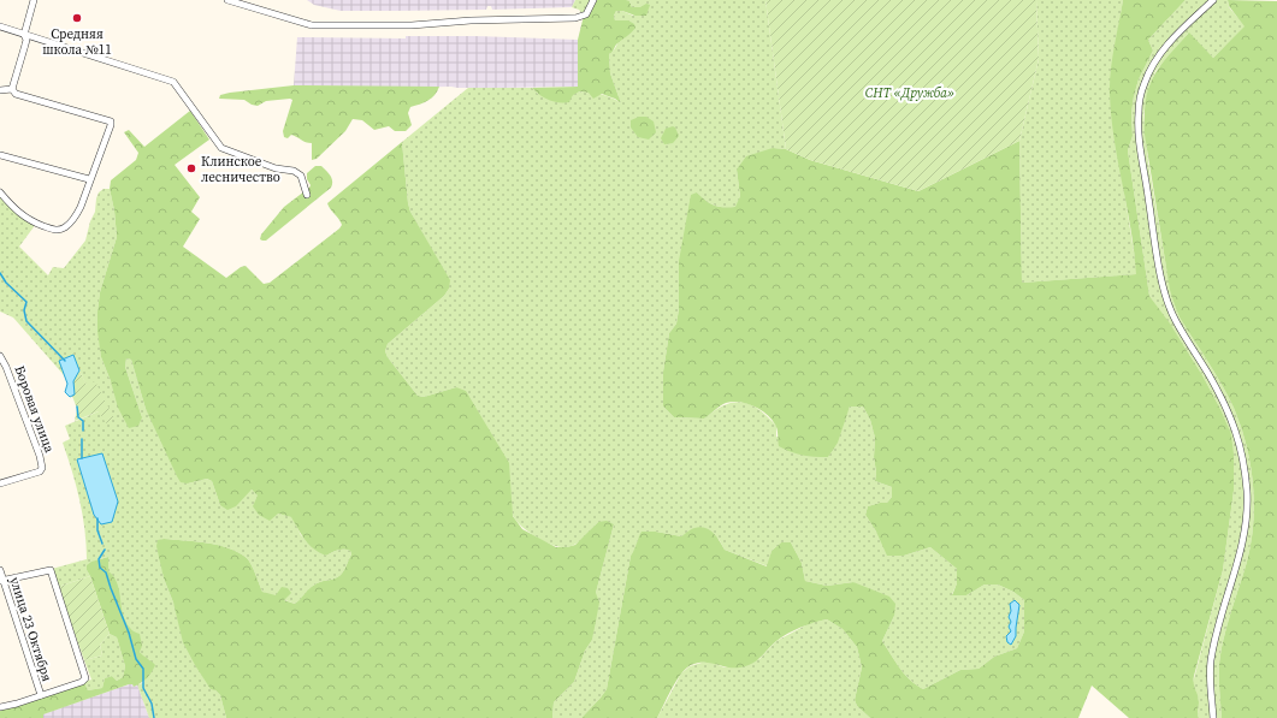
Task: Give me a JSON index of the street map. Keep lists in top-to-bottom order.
{
  "streets": {
    "street": ["Боровая улица", "улица 23 Октября"]
  },
  "parks": ["СНТ «Дружба»"],
  "places": ["Средняя школа №11", "Клинское лесничество"]
}
